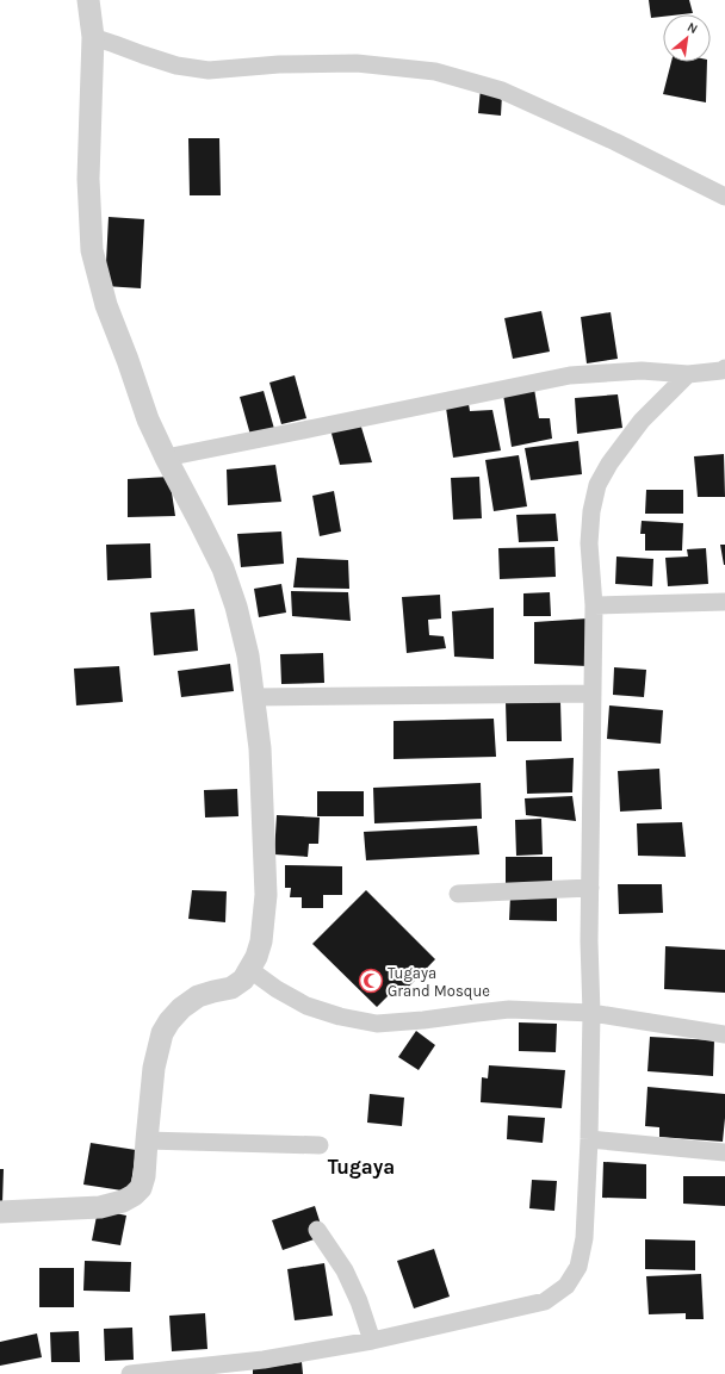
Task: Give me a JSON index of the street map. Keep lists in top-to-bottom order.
{
  "districts": ["Tugaya"],
  "places": {
    "mosque": ["Tugaya Grand Mosque"]
  },
  "north": "top right"
}
